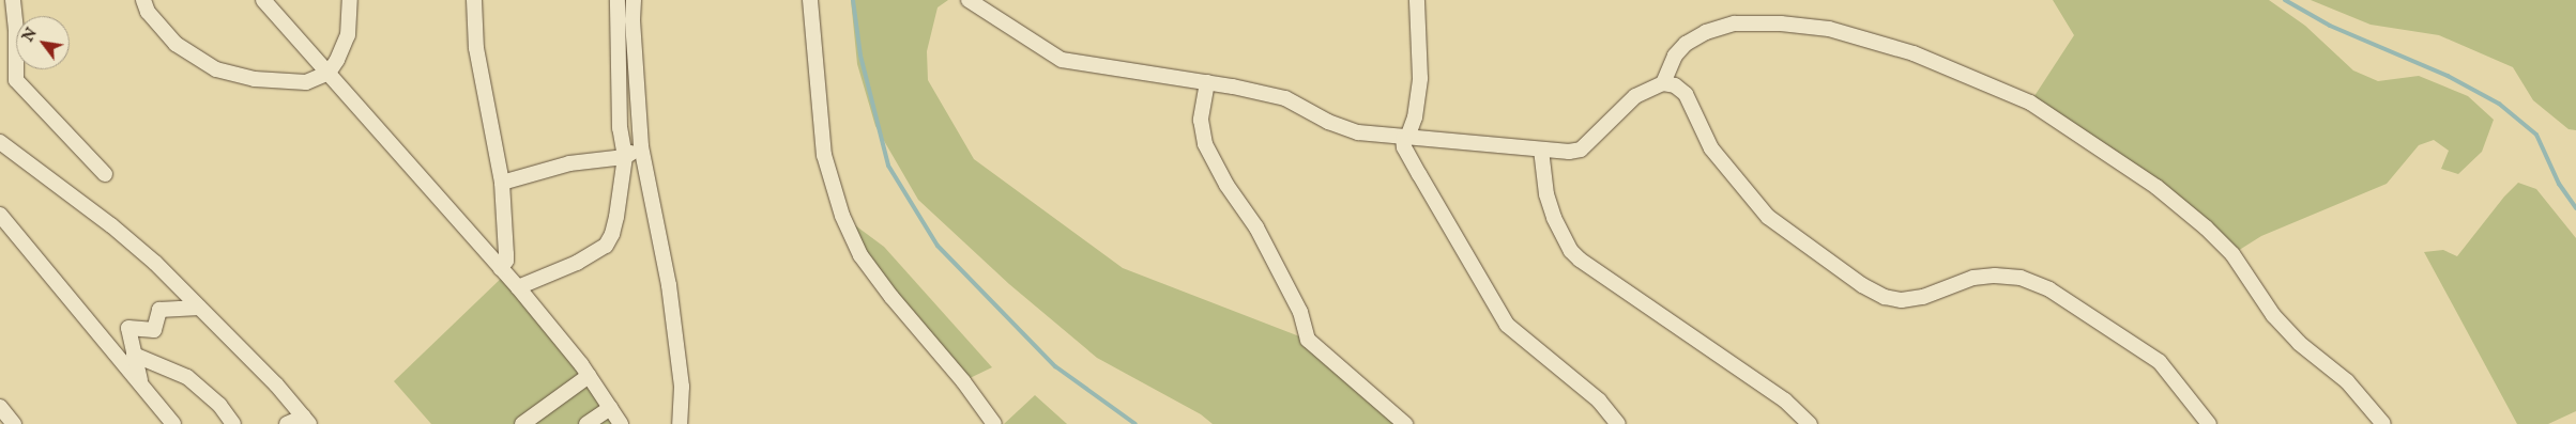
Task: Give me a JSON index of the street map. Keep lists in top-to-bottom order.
{
  "north": "top left"
}
